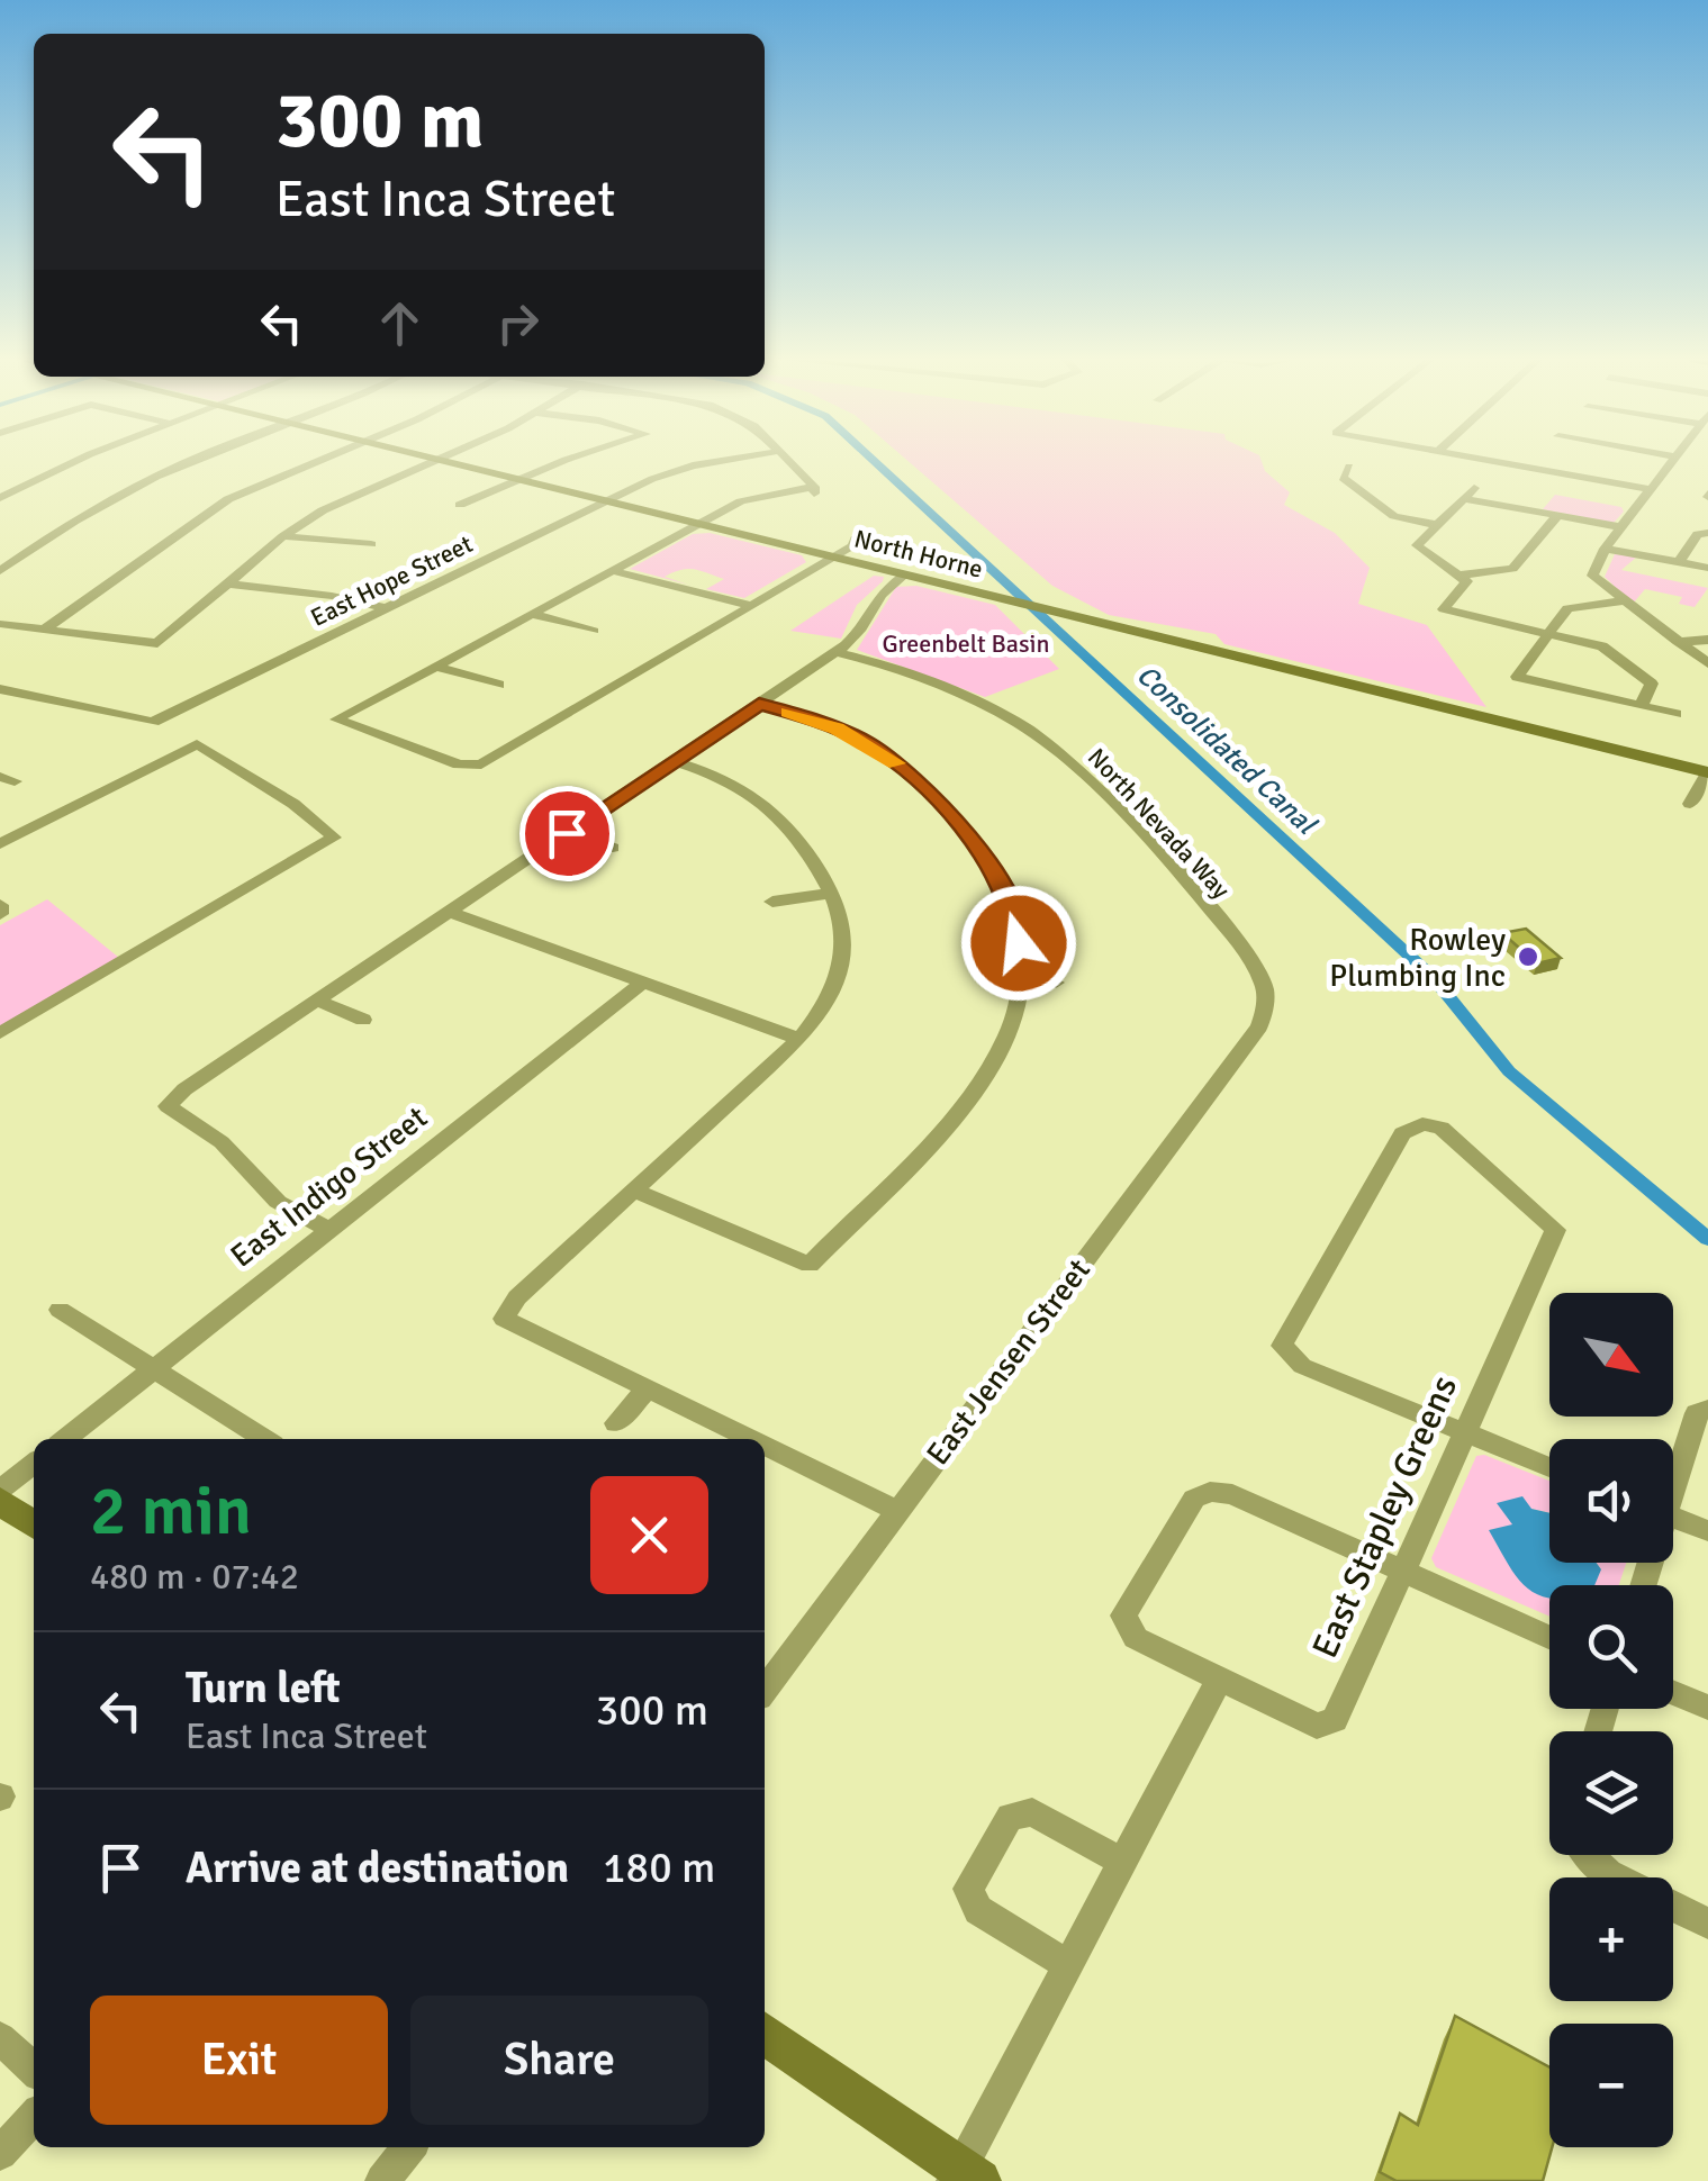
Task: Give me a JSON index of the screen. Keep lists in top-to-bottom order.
{
  "streets": {
    "street": [
      "North Horne",
      "East Hope Street",
      "North Nevada Way",
      "East Indigo Street",
      "East Jensen Street",
      "East Stapley Greens"
    ]
  },
  "crossings": [
    ["North Horne", "East Hope Street"],
    ["North Nevada Way", "East Jensen Street"]
  ],
  "water": ["Consolidated Canal"],
  "parks": ["Greenbelt Basin"],
  "places": ["Rowley Plumbing Inc"],
  "north": "bottom right",
  "page": {
    "turn": ["300 m", "East Inca Street"],
    "map_buttons": ["+", "−"],
    "heading": ["2 min", "480 m · 07:42"],
    "list": [
      {
        "name": "Turn left",
        "note": "East Inca Street",
        "value": "300 m"
      },
      {
        "name": "Arrive at destination",
        "value": "180 m"
      }
    ],
    "buttons": ["Exit", "Share"]
  }
}
